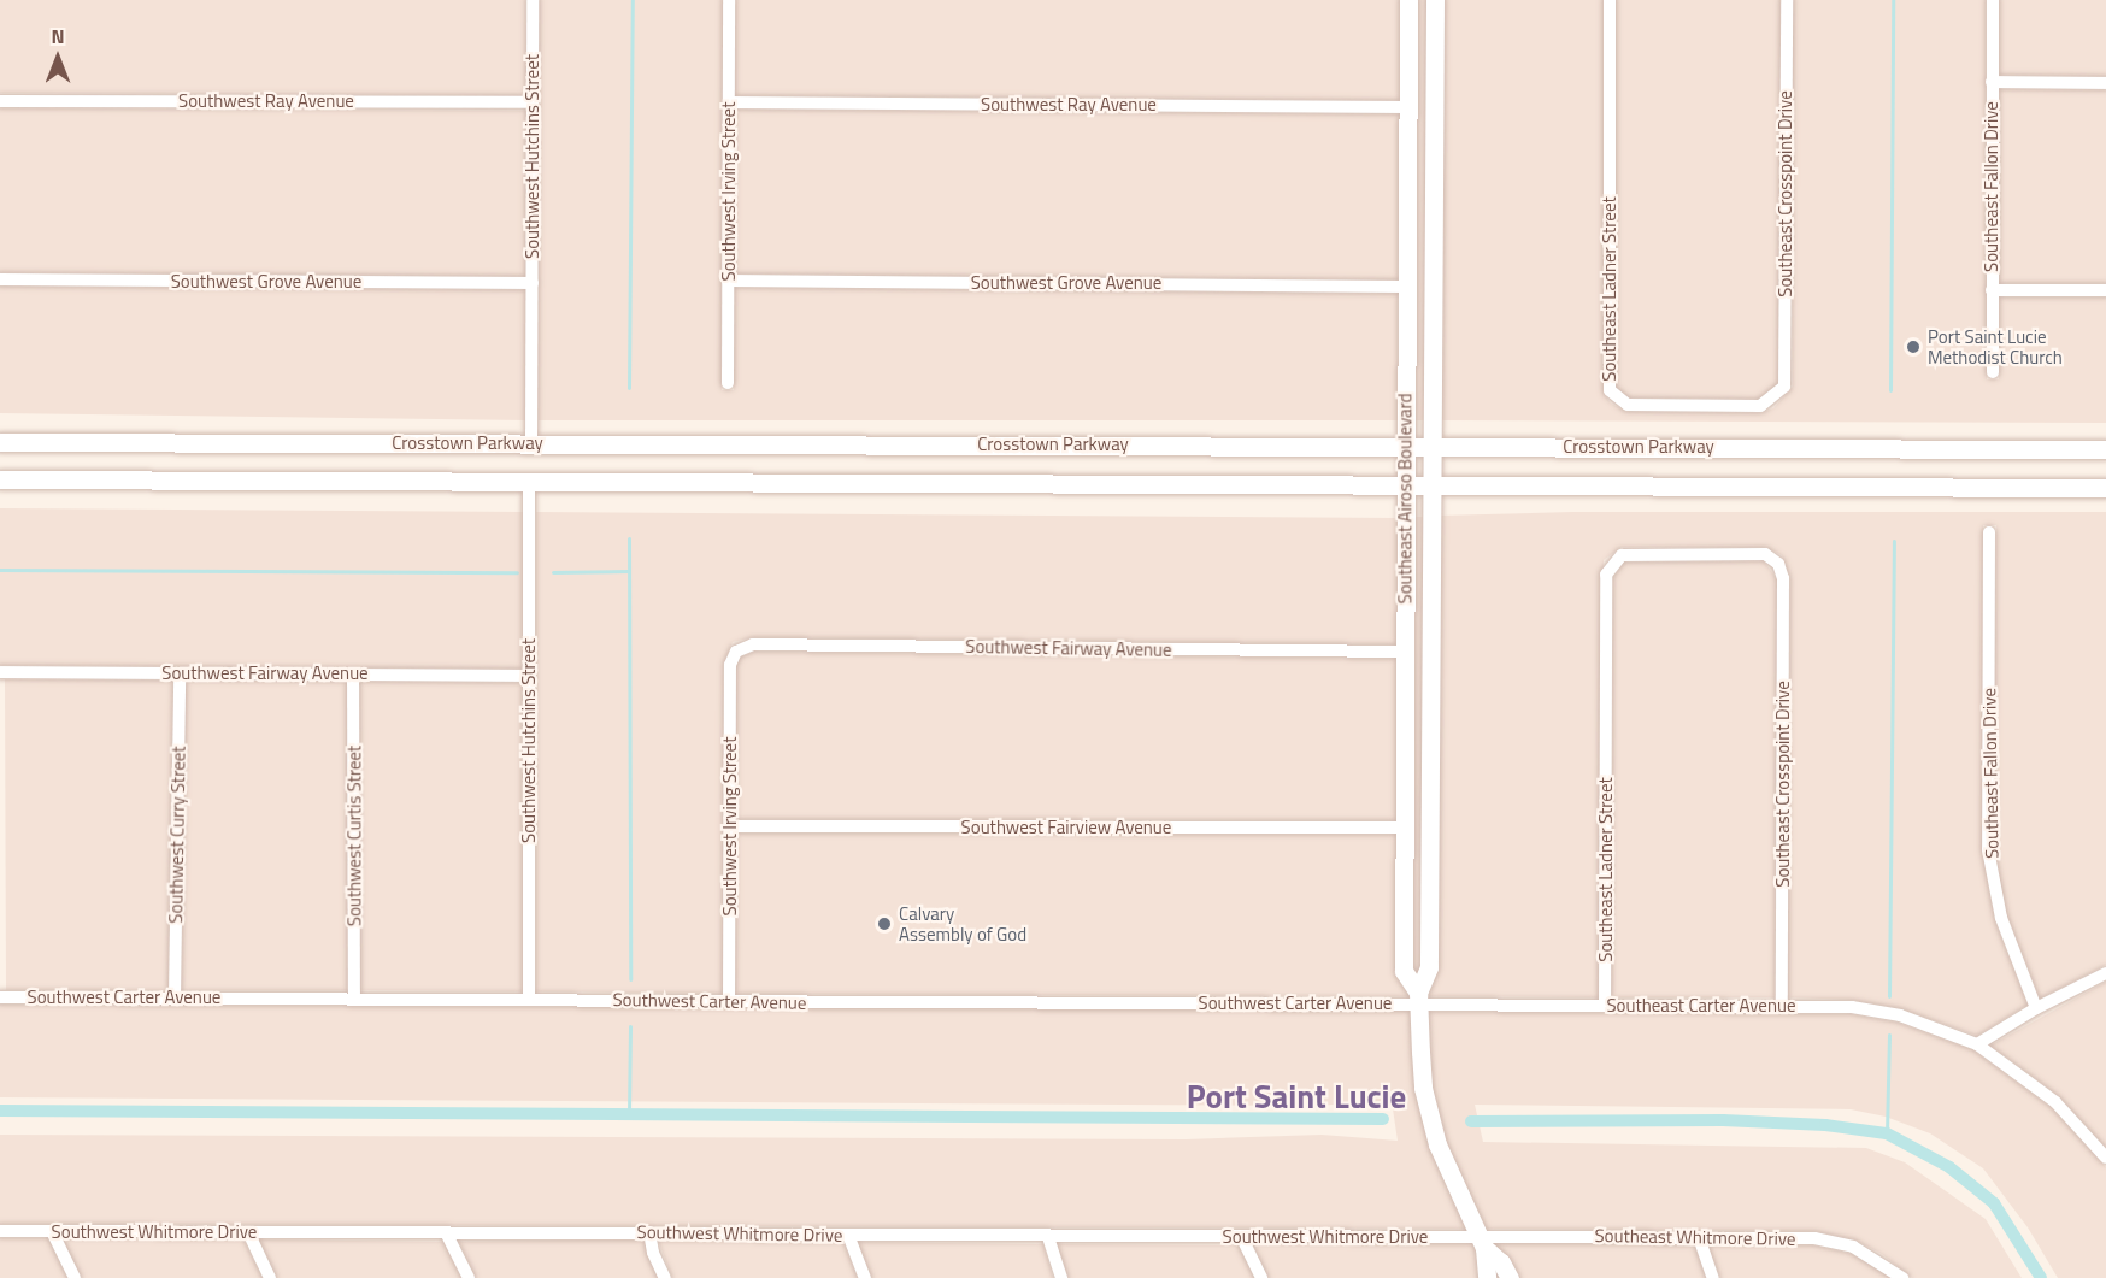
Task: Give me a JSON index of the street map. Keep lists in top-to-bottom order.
{
  "streets": {
    "main road": ["Crosstown Parkway", "Southeast Airoso Boulevard"],
    "street": [
      "Southwest Ray Avenue",
      "Southwest Hutchins Street",
      "Southeast Fallon Drive",
      "Southwest Irving Street",
      "Southeast Crosspoint Drive",
      "Southwest Grove Avenue",
      "Southeast Ladner Street",
      "Southwest Fairway Avenue",
      "Southwest Fairview Avenue",
      "Southwest Curry Street",
      "Southwest Curtis Street",
      "Southwest Carter Avenue",
      "Southeast Carter Avenue",
      "Southwest Whitmore Drive",
      "Southeast Whitmore Drive"
    ]
  },
  "crossings": [
    ["Southwest Ray Avenue", "Southwest Hutchins Street"],
    ["Southwest Ray Avenue", "Southwest Irving Street"],
    ["Southwest Ray Avenue", "Southeast Airoso Boulevard"],
    ["Southwest Hutchins Street", "Southwest Grove Avenue"],
    ["Southwest Hutchins Street", "Crosstown Parkway"],
    ["Southwest Hutchins Street", "Southwest Fairway Avenue"],
    ["Southwest Hutchins Street", "Southwest Carter Avenue"],
    ["Southwest Irving Street", "Southwest Grove Avenue"],
    ["Southwest Irving Street", "Southwest Fairway Avenue"],
    ["Southwest Irving Street", "Southwest Fairview Avenue"],
    ["Southwest Irving Street", "Southwest Carter Avenue"],
    ["Southeast Crosspoint Drive", "Southeast Ladner Street"],
    ["Southeast Crosspoint Drive", "Southeast Carter Avenue"],
    ["Southwest Grove Avenue", "Southeast Airoso Boulevard"],
    ["Southeast Ladner Street", "Southeast Carter Avenue"],
    ["Crosstown Parkway", "Southeast Airoso Boulevard"],
    ["Southeast Airoso Boulevard", "Southwest Fairway Avenue"],
    ["Southeast Airoso Boulevard", "Southwest Fairview Avenue"],
    ["Southeast Airoso Boulevard", "Southwest Carter Avenue"],
    ["Southeast Airoso Boulevard", "Southeast Carter Avenue"],
    ["Southeast Airoso Boulevard", "Southwest Whitmore Drive"],
    ["Southeast Airoso Boulevard", "Southeast Whitmore Drive"],
    ["Southwest Fairway Avenue", "Southwest Curry Street"],
    ["Southwest Fairway Avenue", "Southwest Curtis Street"],
    ["Southwest Curry Street", "Southwest Carter Avenue"],
    ["Southwest Curtis Street", "Southwest Carter Avenue"],
    ["Southwest Carter Avenue", "Southeast Carter Avenue"],
    ["Southwest Whitmore Drive", "Southeast Whitmore Drive"]
  ],
  "districts": ["Port Saint Lucie"],
  "places": ["Port Saint Lucie Methodist Church", "Calvary Assembly of God"],
  "north": "top"
}
